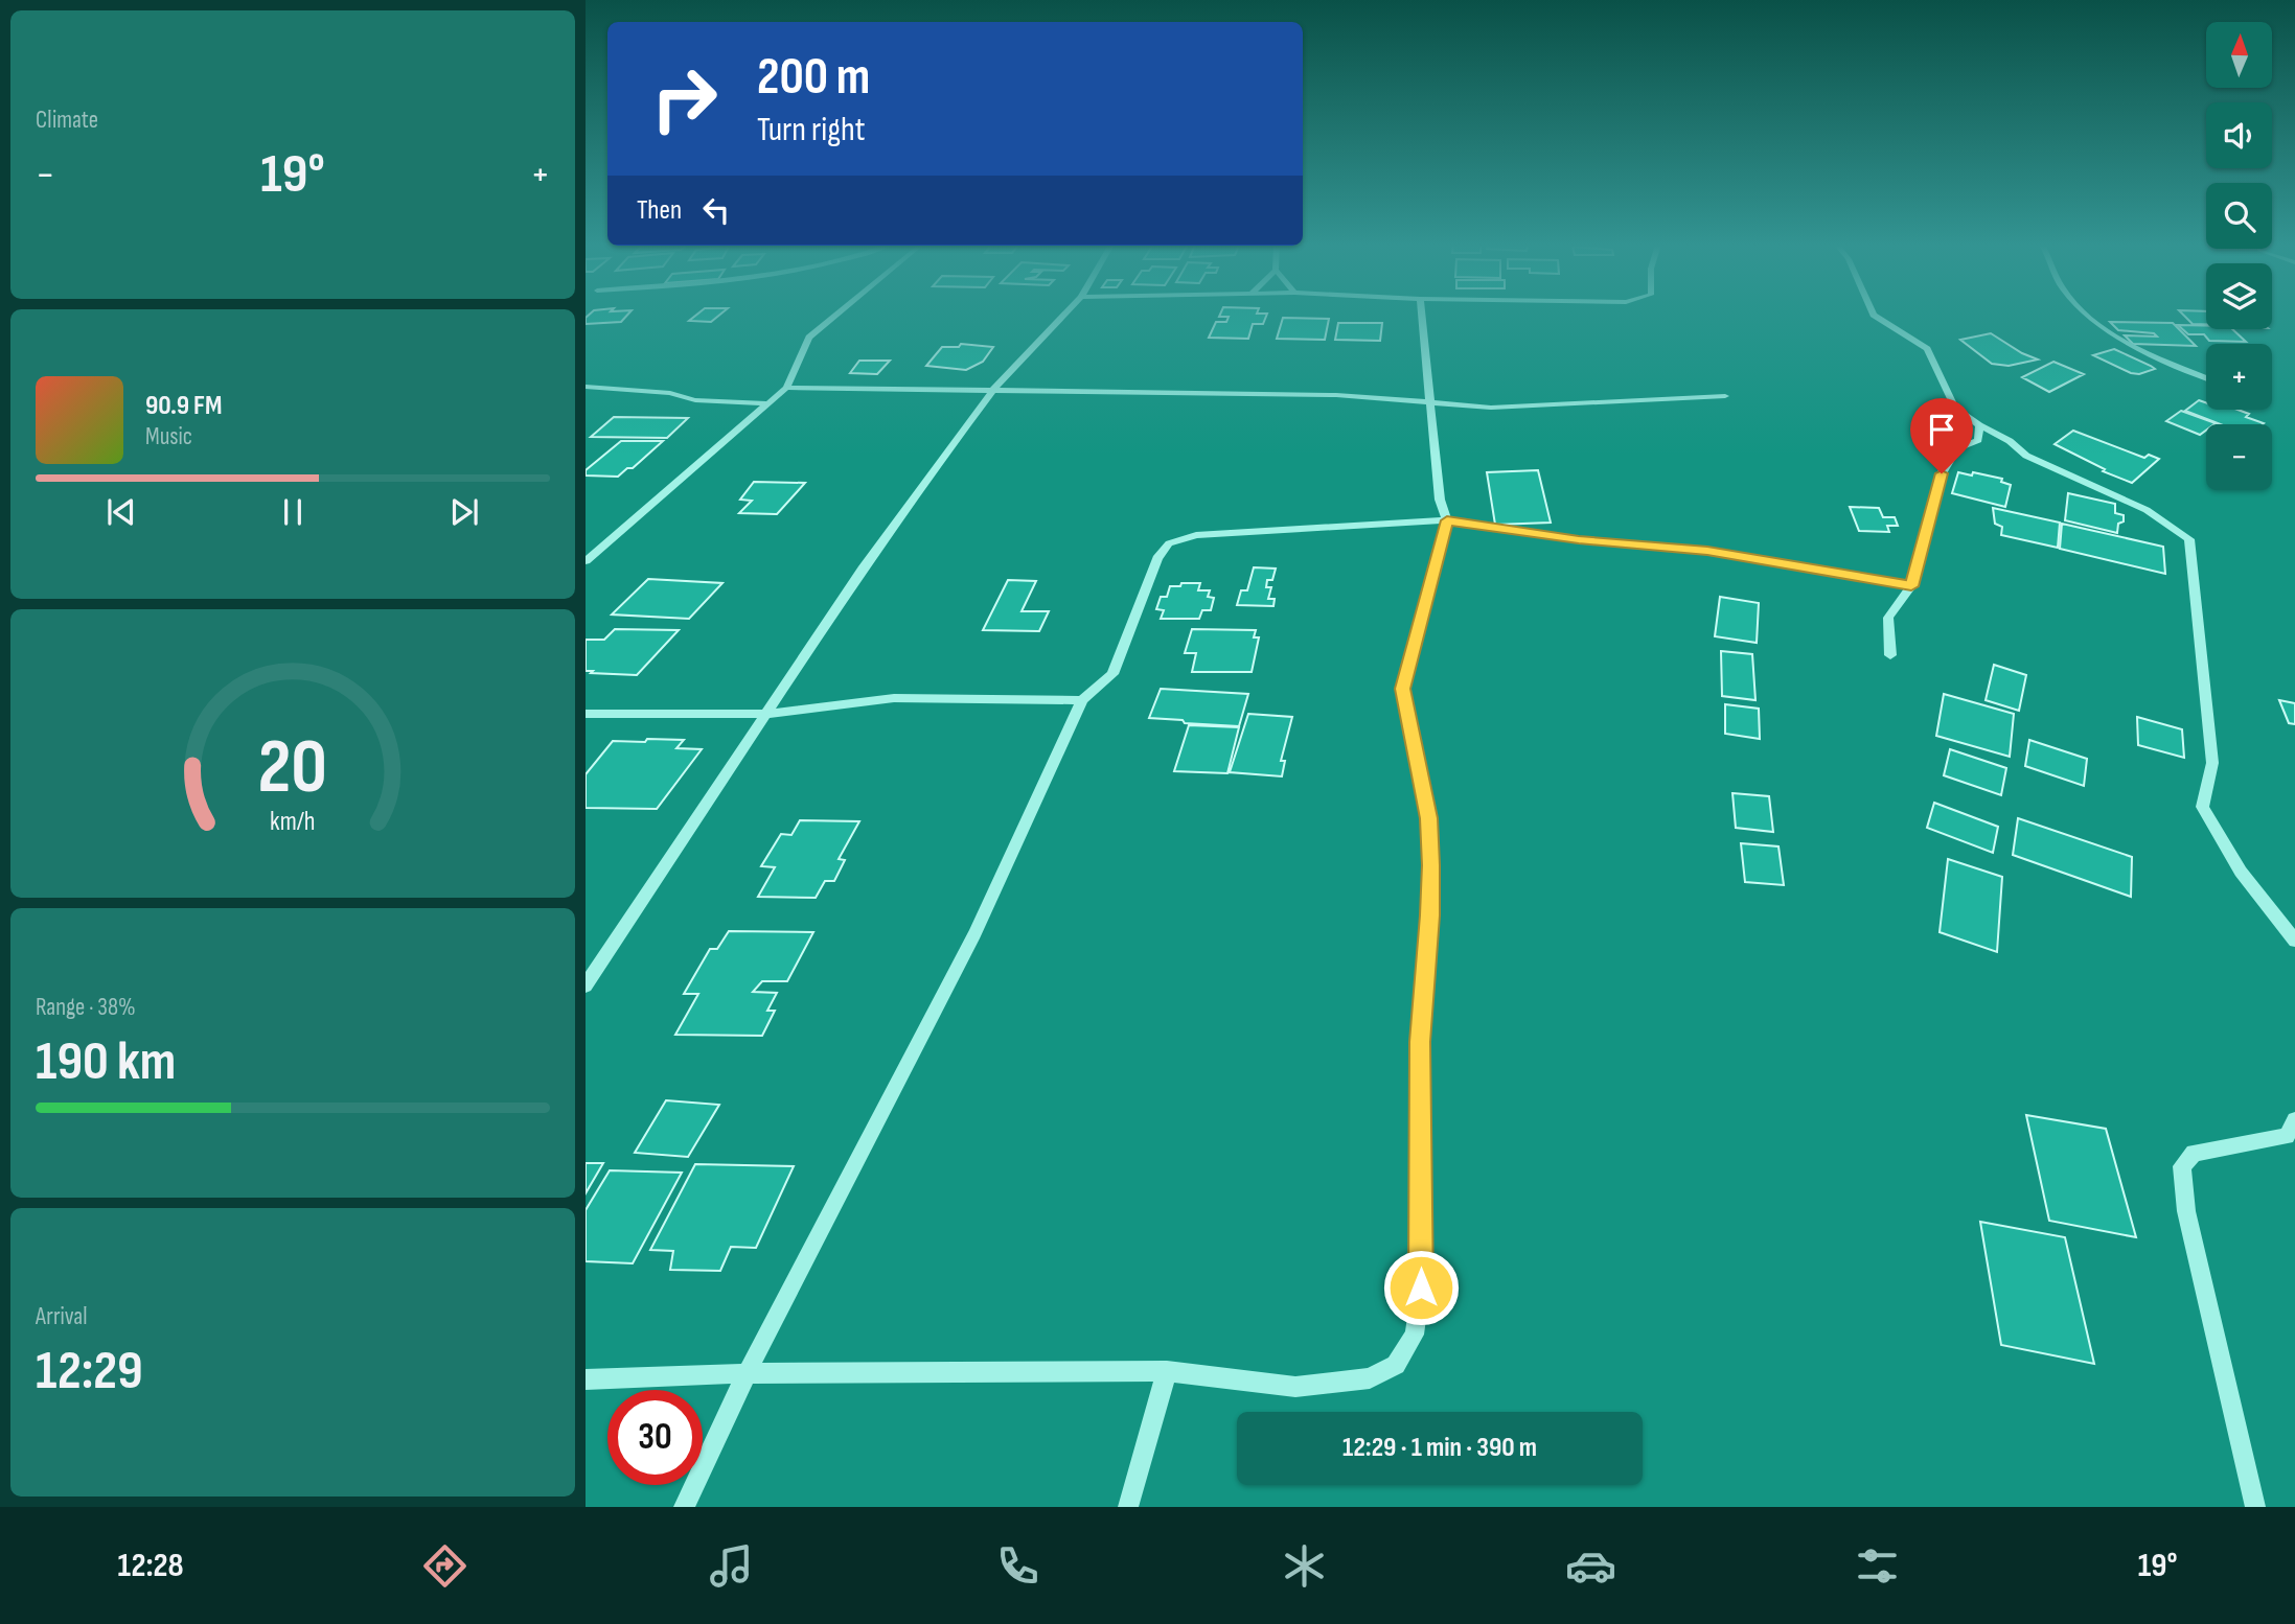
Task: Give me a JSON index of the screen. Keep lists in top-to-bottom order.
{
  "north": "top",
  "page": {
    "tile": [
      "Climate",
      ["Range · 38%", "190 km"],
      ["Arrival", "12:29"]
    ],
    "map_buttons": ["+", "−"],
    "turn": ["200 m", "Turn right"],
    "heat": ["−", "19°", "+"],
    "then": "Then",
    "song": ["90.9 FM", "Music"],
    "limit": "30",
    "trip": "12:29 · 1 min · 390 m",
    "tabs": ["12:28", "19°"],
    "gauge": ["20", "km/h"]
  }
}
